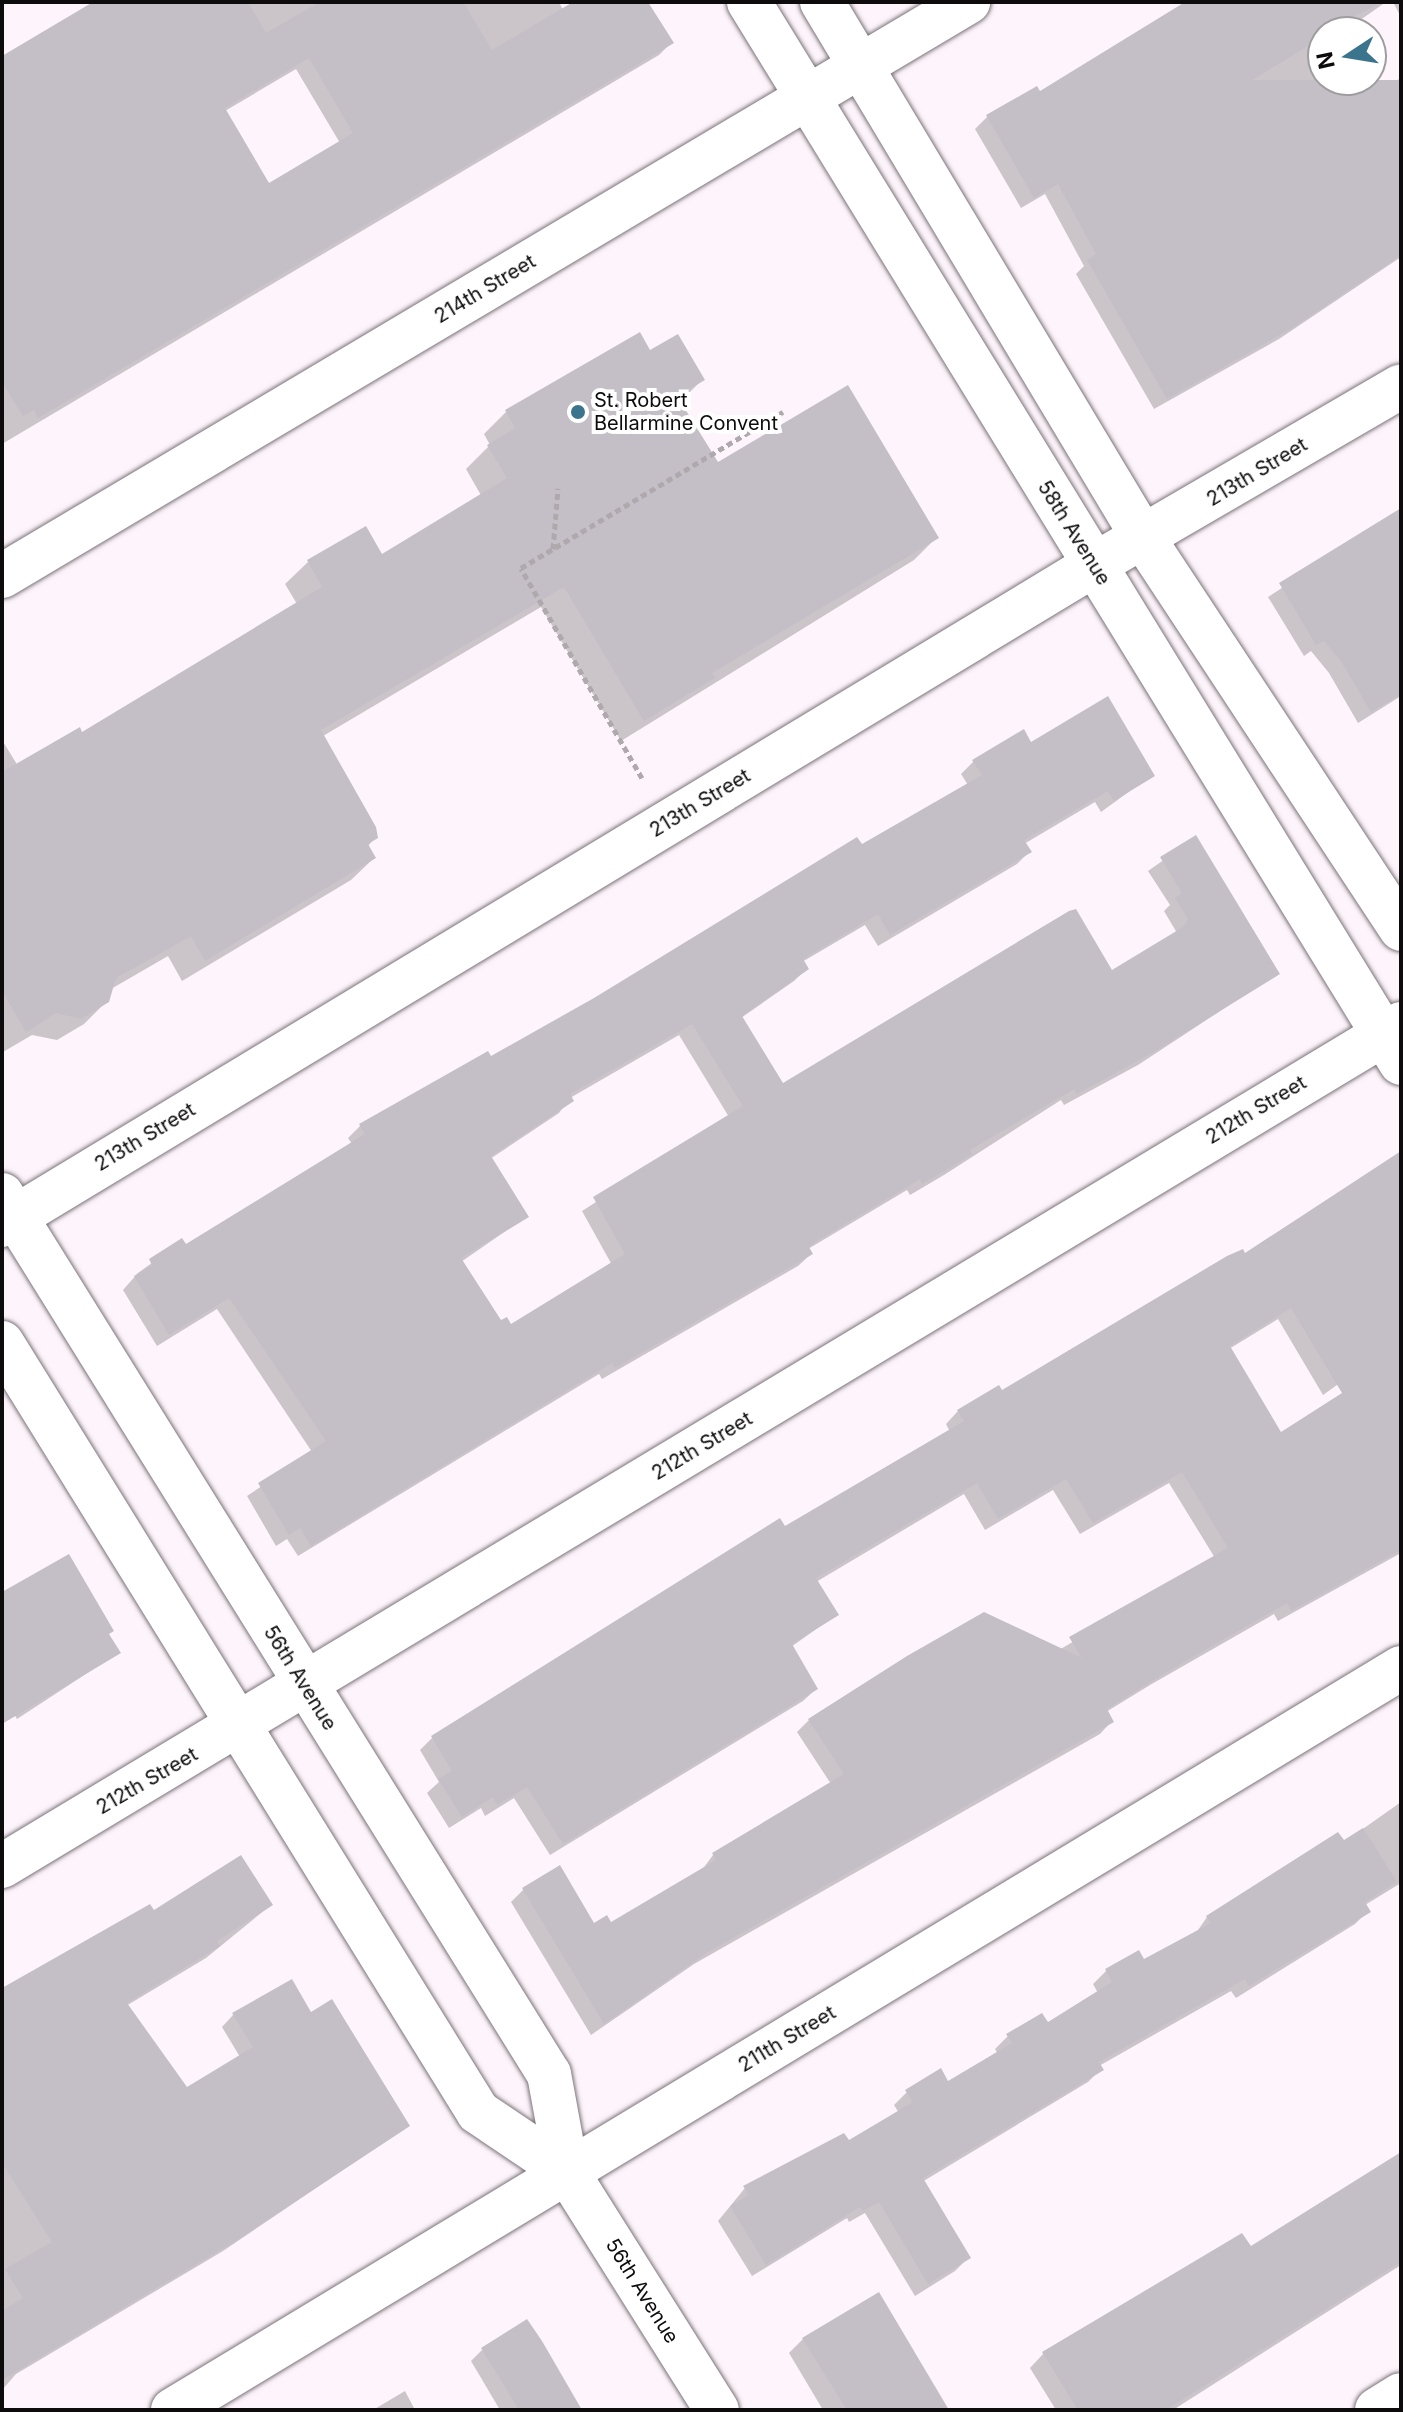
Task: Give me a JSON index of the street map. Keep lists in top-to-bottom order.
{
  "streets": {
    "street": [
      "214th Street",
      "213th Street",
      "58th Avenue",
      "212th Street",
      "56th Avenue",
      "211th Street"
    ]
  },
  "crossings": [
    ["214th Street", "58th Avenue"],
    ["213th Street", "58th Avenue"],
    ["213th Street", "56th Avenue"],
    ["58th Avenue", "212th Street"],
    ["212th Street", "56th Avenue"],
    ["56th Avenue", "211th Street"]
  ],
  "places": ["St. Robert Bellarmine Convent"],
  "north": "left"
}
